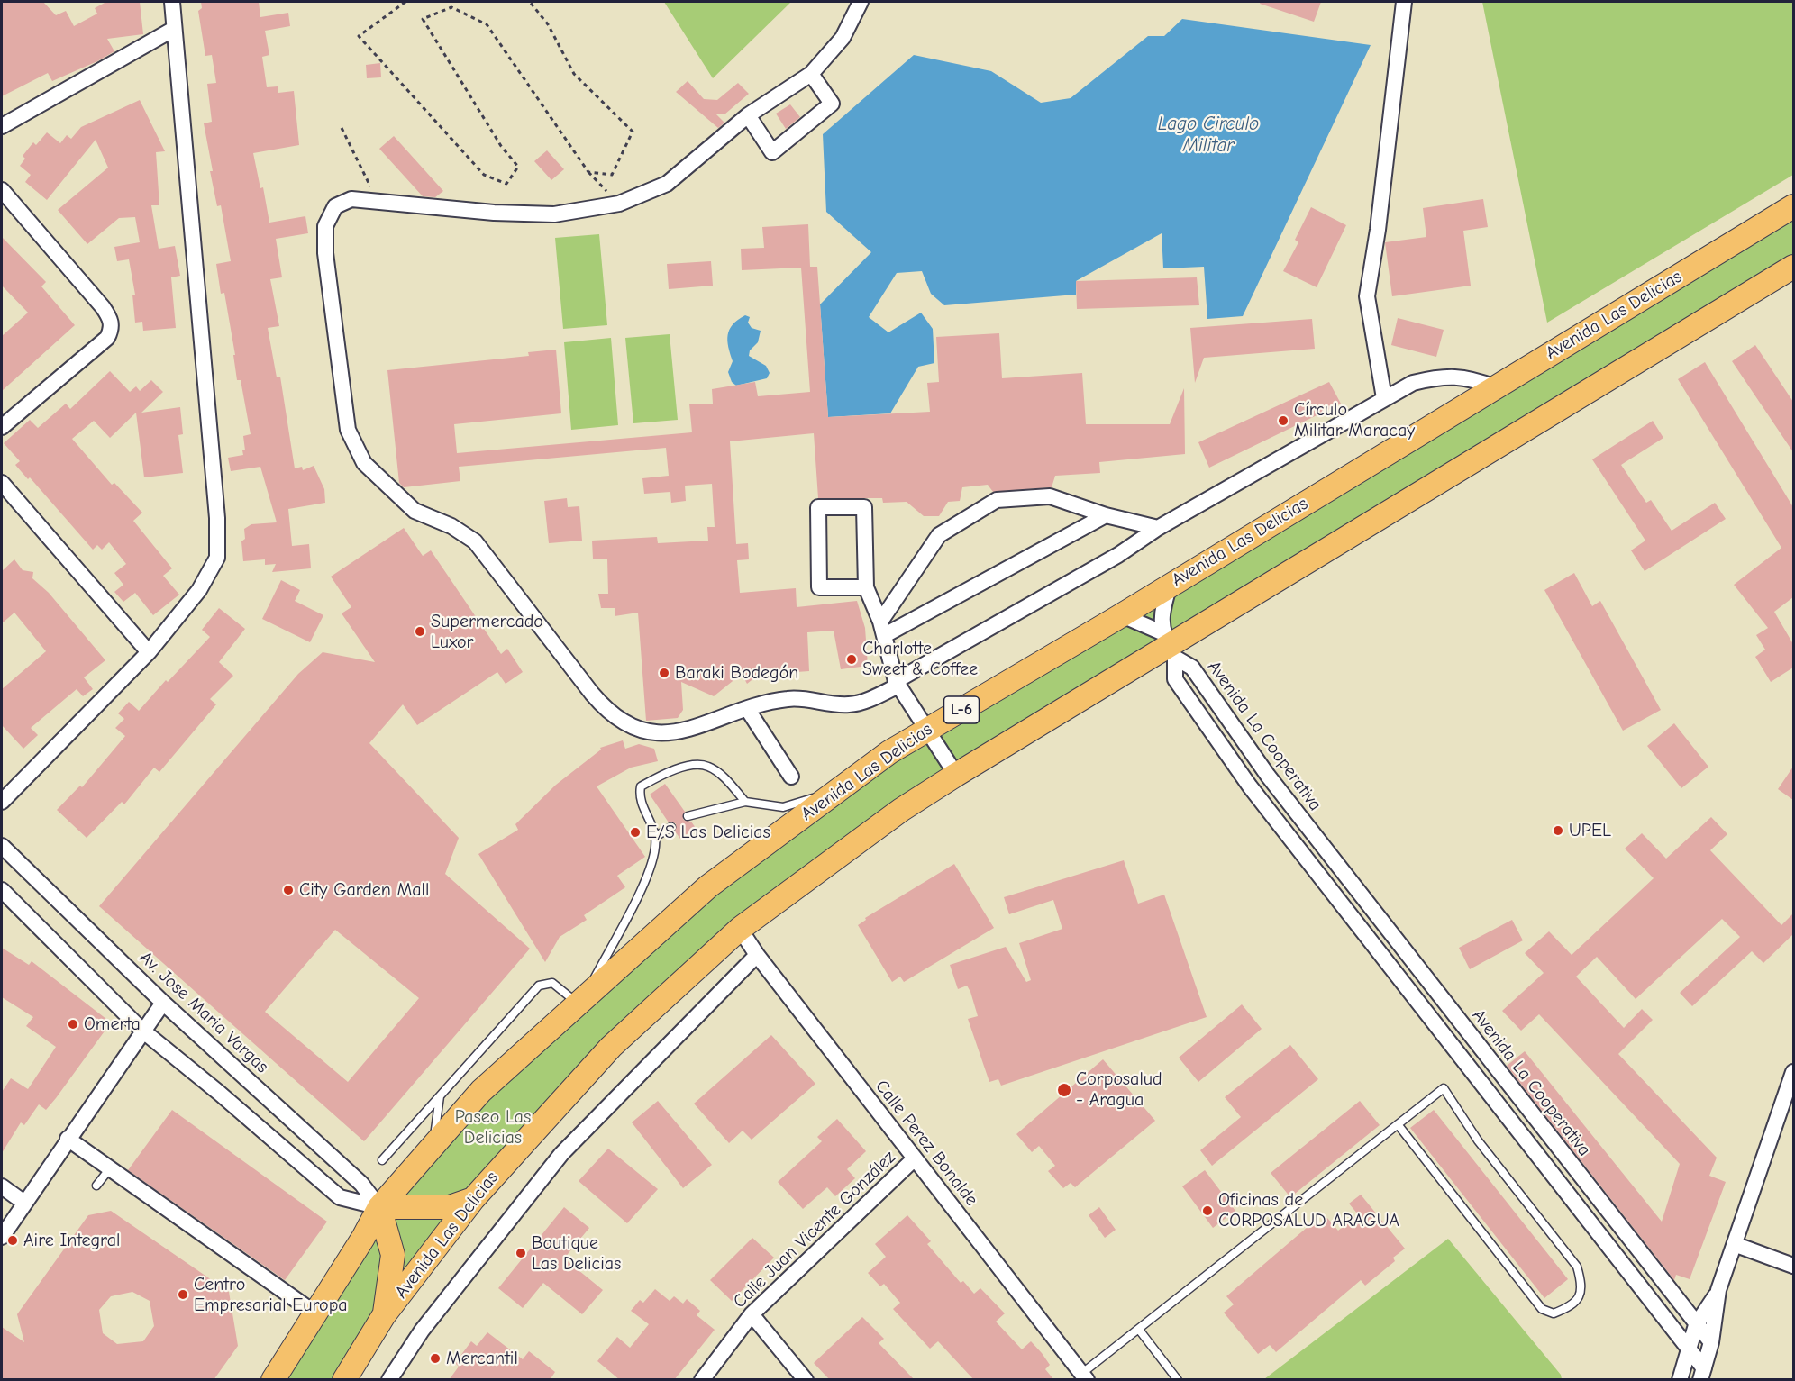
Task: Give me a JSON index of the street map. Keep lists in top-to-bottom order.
{
  "streets": {
    "main road": ["Avenida Las Delicias", "L-6"],
    "street": [
      "Avenida La Cooperativa",
      "Av. Jose Maria Vargas",
      "Calle Perez Bonalde",
      "Calle Juan Vicente González"
    ]
  },
  "crossings": [
    ["Avenida Las Delicias", "Avenida La Cooperativa"],
    ["Avenida Las Delicias", "Av. Jose Maria Vargas"],
    ["Avenida Las Delicias", "Calle Perez Bonalde"],
    ["Calle Perez Bonalde", "Calle Juan Vicente González"]
  ],
  "water": ["Lago Circulo Militar"],
  "parks": ["Paseo Las Delicias"],
  "places": [
    "Círculo Militar Maracay",
    "Supermercado Luxor",
    "Charlotte Sweet & Coffee",
    "Baraki Bodegón",
    "UPEL",
    "E/S Las Delicias",
    "City Garden Mall",
    "Omerta",
    "Corposalud - Aragua",
    "Oficinas de CORPOSALUD ARAGUA",
    "Aire Integral",
    "Boutique Las Delicias",
    "Centro Empresarial Europa",
    "Mercantil"
  ]
}
